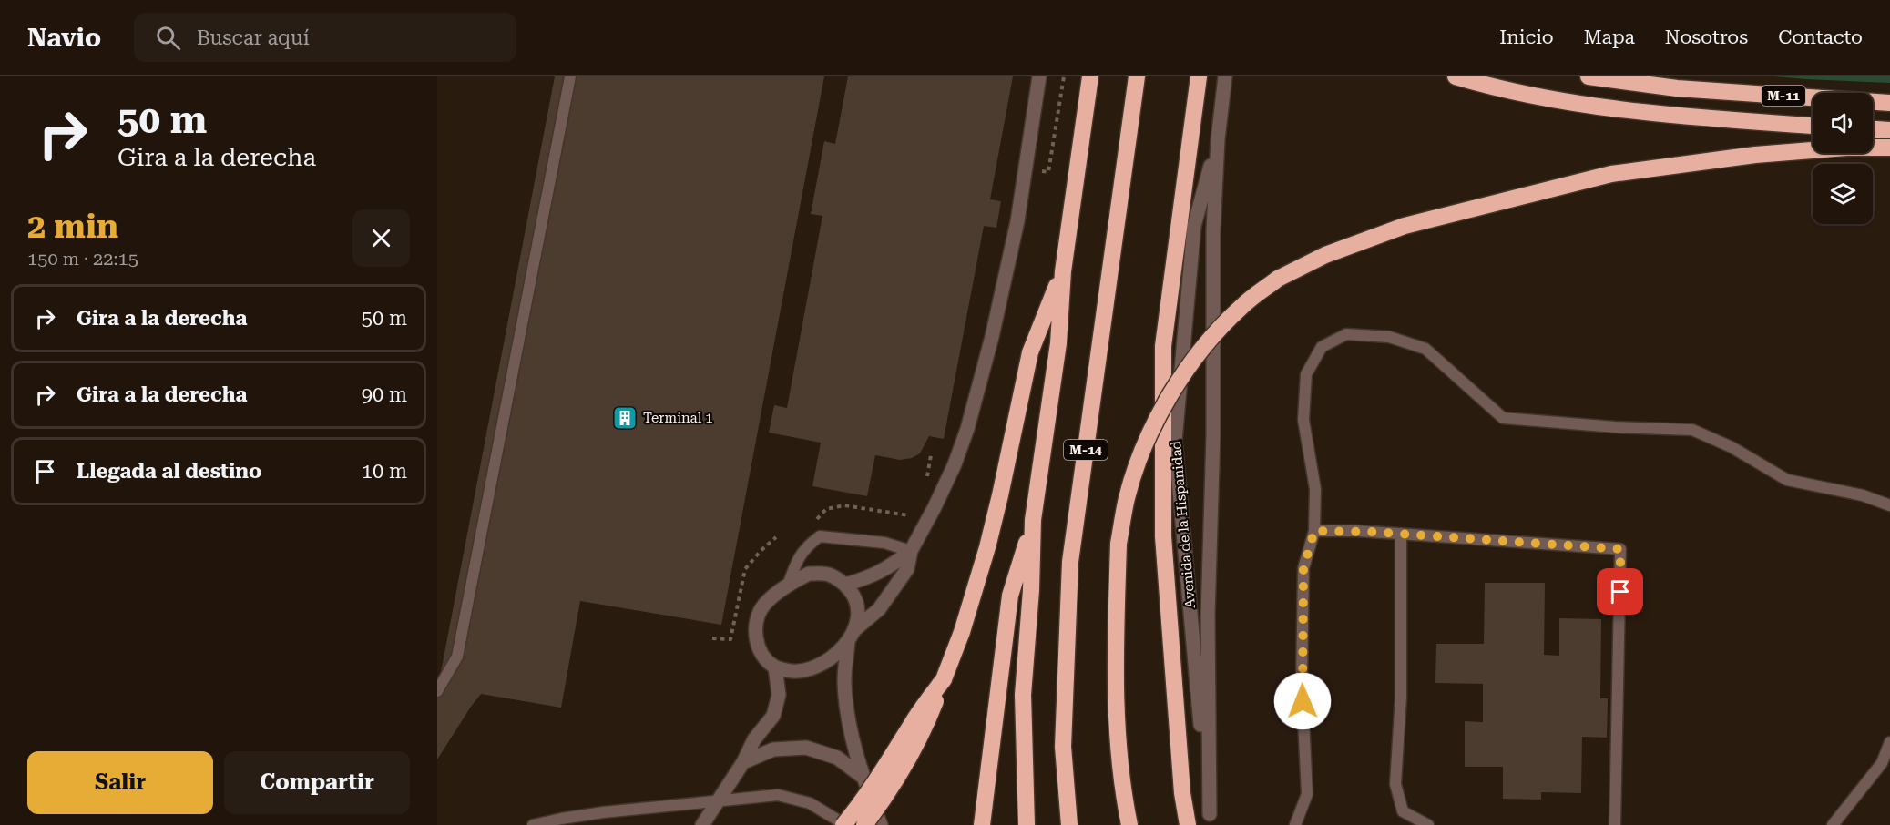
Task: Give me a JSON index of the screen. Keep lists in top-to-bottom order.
{
  "streets": {
    "highway": ["M-11", "M-14"],
    "street": ["Avenida de la Hispanidad"]
  },
  "places": {
    "building": ["Terminal 1"]
  },
  "page": {
    "header": "Navio",
    "search": "Buscar aquí",
    "nav": [
      "Inicio",
      "Mapa",
      "Nosotros",
      "Contacto"
    ],
    "turn": ["50 m", "Gira a la derecha"],
    "heading": ["2 min", "150 m · 22:15"],
    "list": [
      {
        "name": "Gira a la derecha",
        "value": "50 m"
      },
      {
        "name": "Gira a la derecha",
        "value": "90 m"
      },
      {
        "name": "Llegada al destino",
        "value": "10 m"
      }
    ],
    "buttons": ["Salir", "Compartir"]
  }
}
